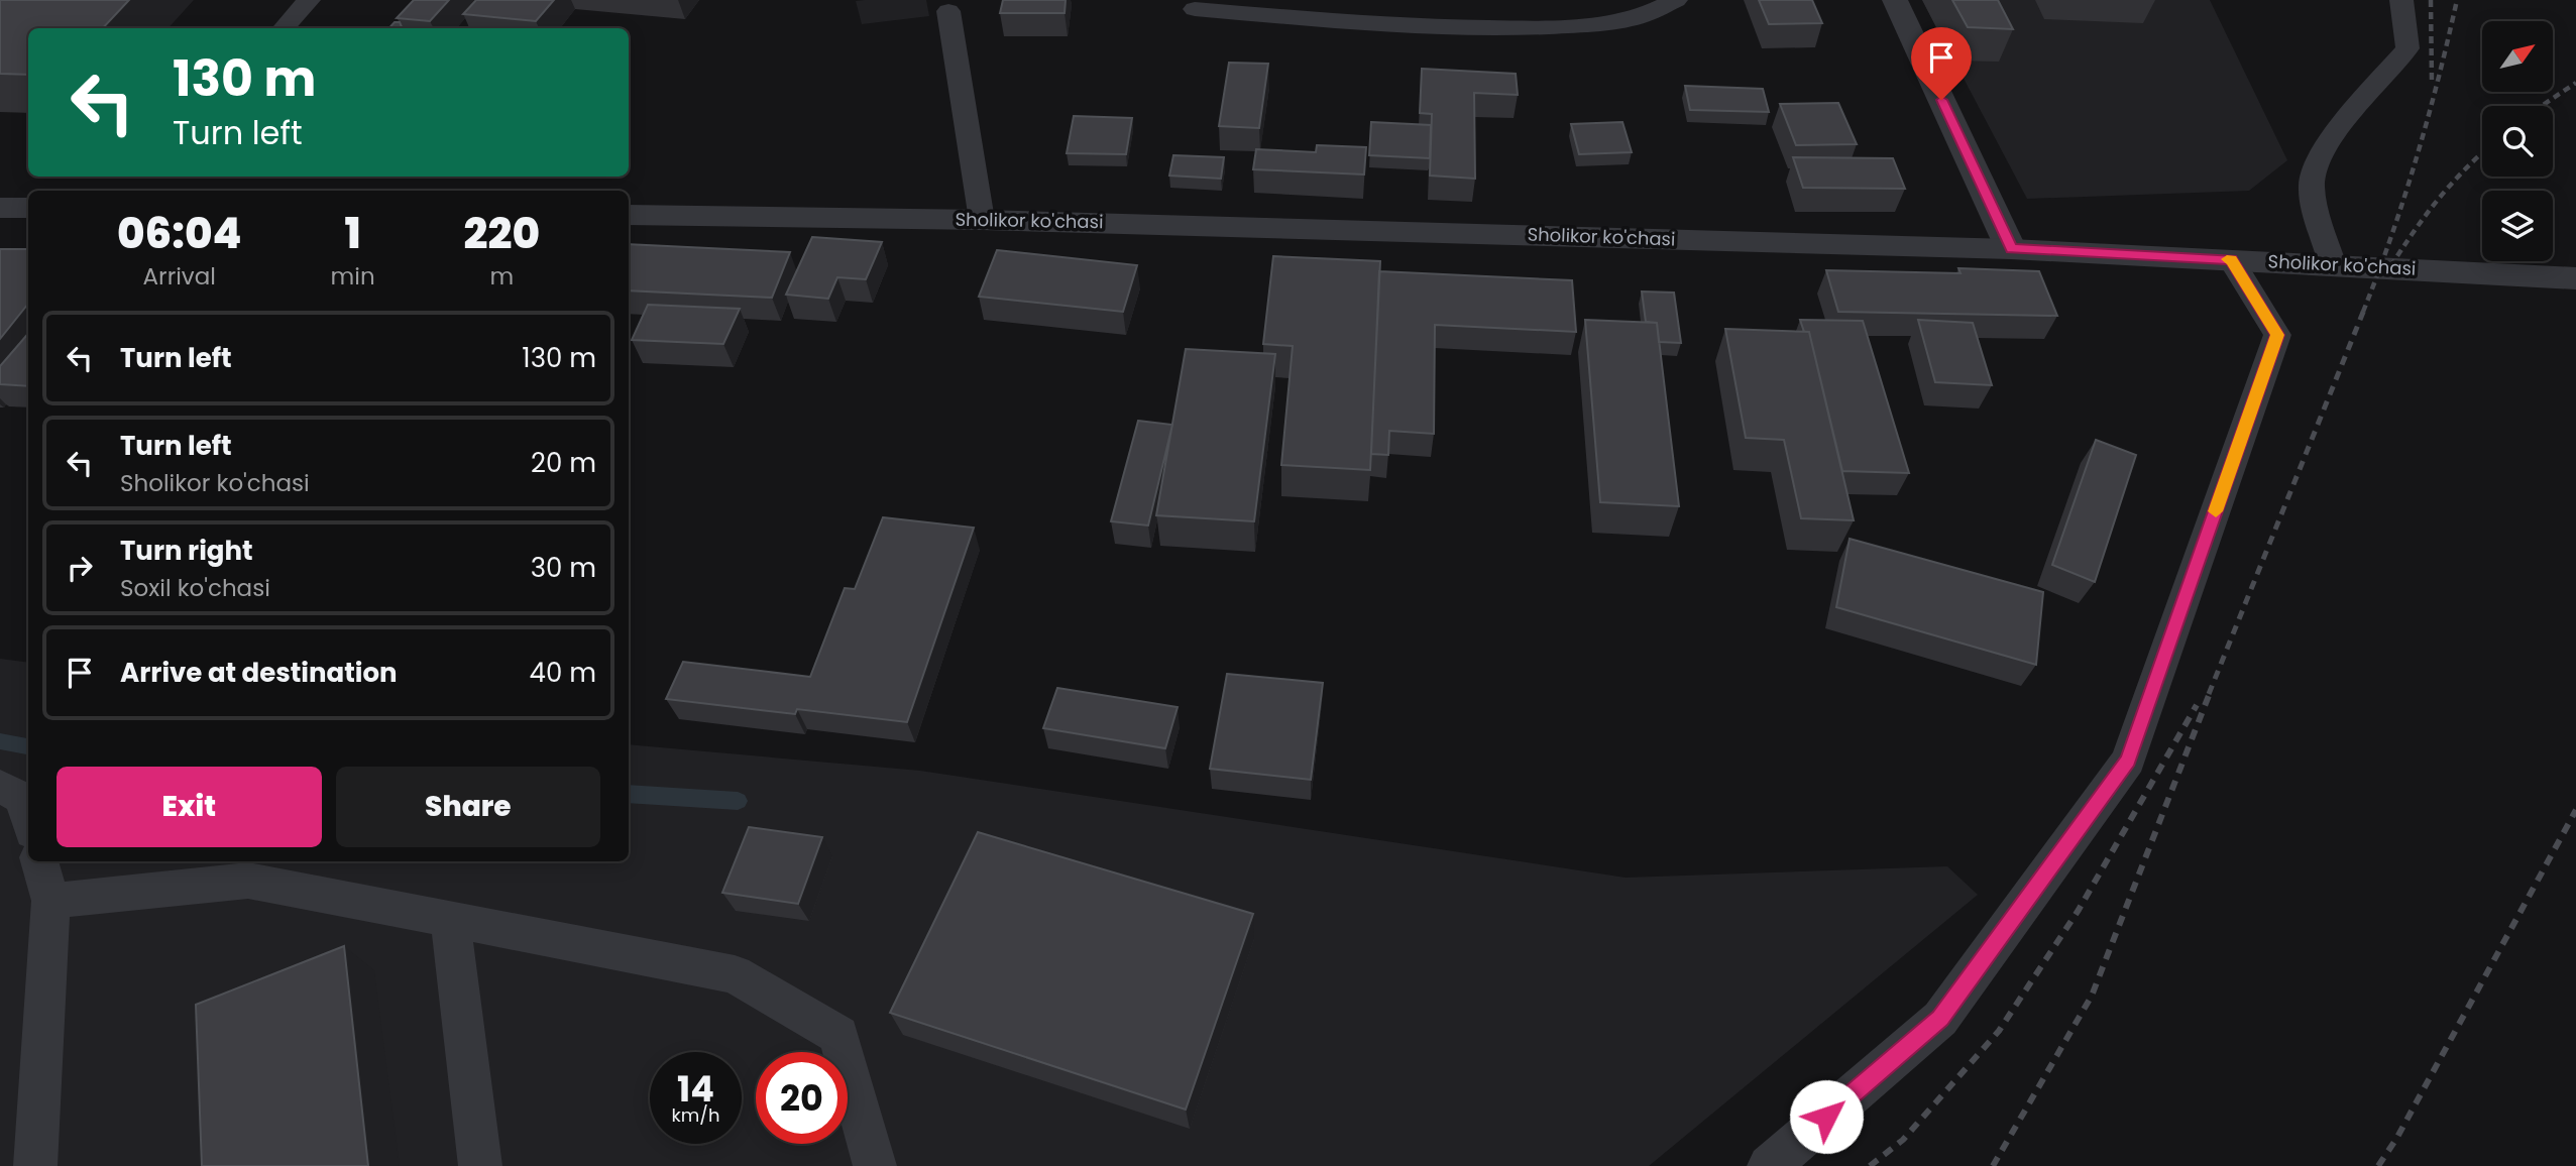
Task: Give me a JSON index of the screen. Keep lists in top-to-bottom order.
{
  "streets": {
    "street": ["Sholikor ko'chasi"]
  },
  "north": "top right",
  "page": {
    "turn": ["130 m", "Turn left"],
    "eta": [
      "06:04",
      "Arrival",
      "1",
      "min",
      "220",
      "m"
    ],
    "list": [
      {
        "name": "Turn left",
        "value": "130 m"
      },
      {
        "name": "Turn left",
        "note": "Sholikor ko'chasi",
        "value": "20 m"
      },
      {
        "name": "Turn right",
        "note": "Soxil ko'chasi",
        "value": "30 m"
      },
      {
        "name": "Arrive at destination",
        "value": "40 m"
      }
    ],
    "buttons": ["Exit", "Share"],
    "speed": "14 km/h",
    "limit": "20"
  }
}
